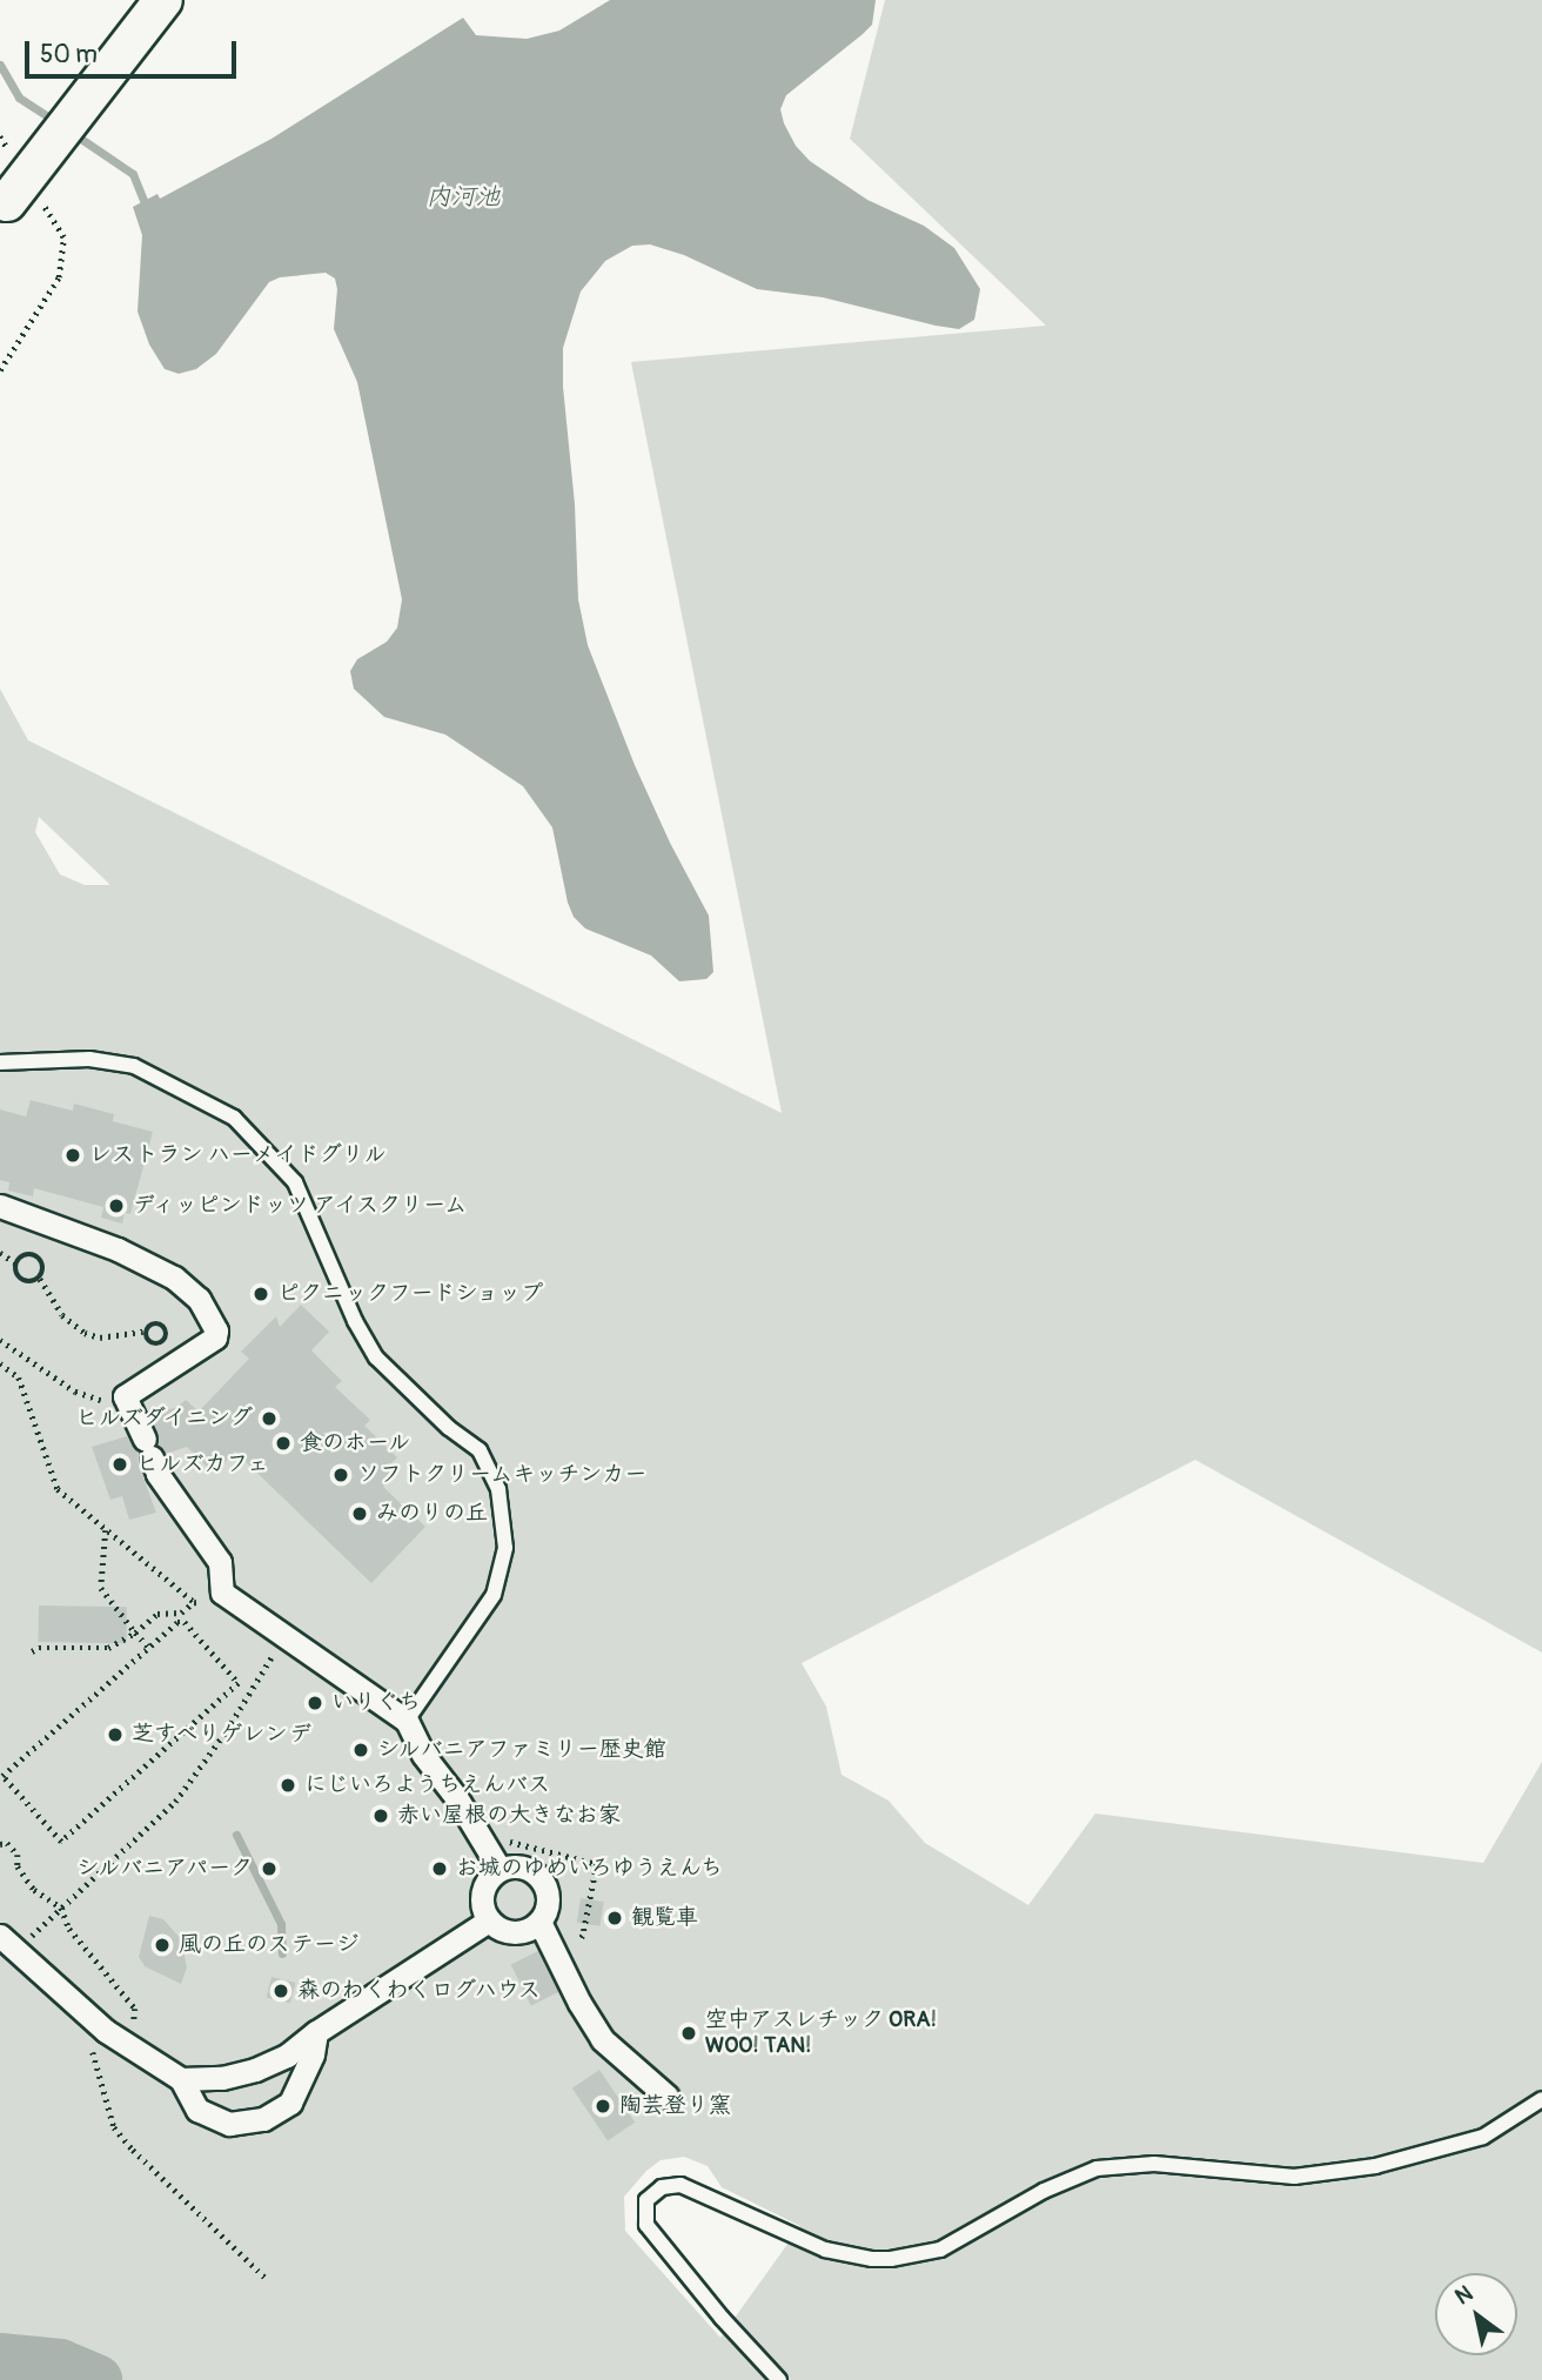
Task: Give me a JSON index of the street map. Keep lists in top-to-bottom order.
{
  "water": ["内河池"],
  "places": [
    "レストラン ハーメイドグリル",
    "ディッピンドッツ アイスクリーム",
    "ピクニックフードショップ",
    "ヒルズダイニング",
    "食のホール",
    "ヒルズカフェ",
    "ソフトクリームキッチンカー",
    "みのりの丘",
    "いりぐち",
    "芝すべりゲレンデ",
    "シルバニアファミリー歴史館",
    "にじいろようちえんバス",
    "赤い屋根の大きなお家",
    "シルバニアパーク",
    "お城のゆめいろゆうえんち",
    "観覧車",
    "風の丘のステージ",
    "森のわくわくログハウス",
    "空中アスレチック ORA! WOO! TAN!",
    "陶芸登り窯"
  ],
  "scale_bar": "50 m",
  "north": "top left"
}
